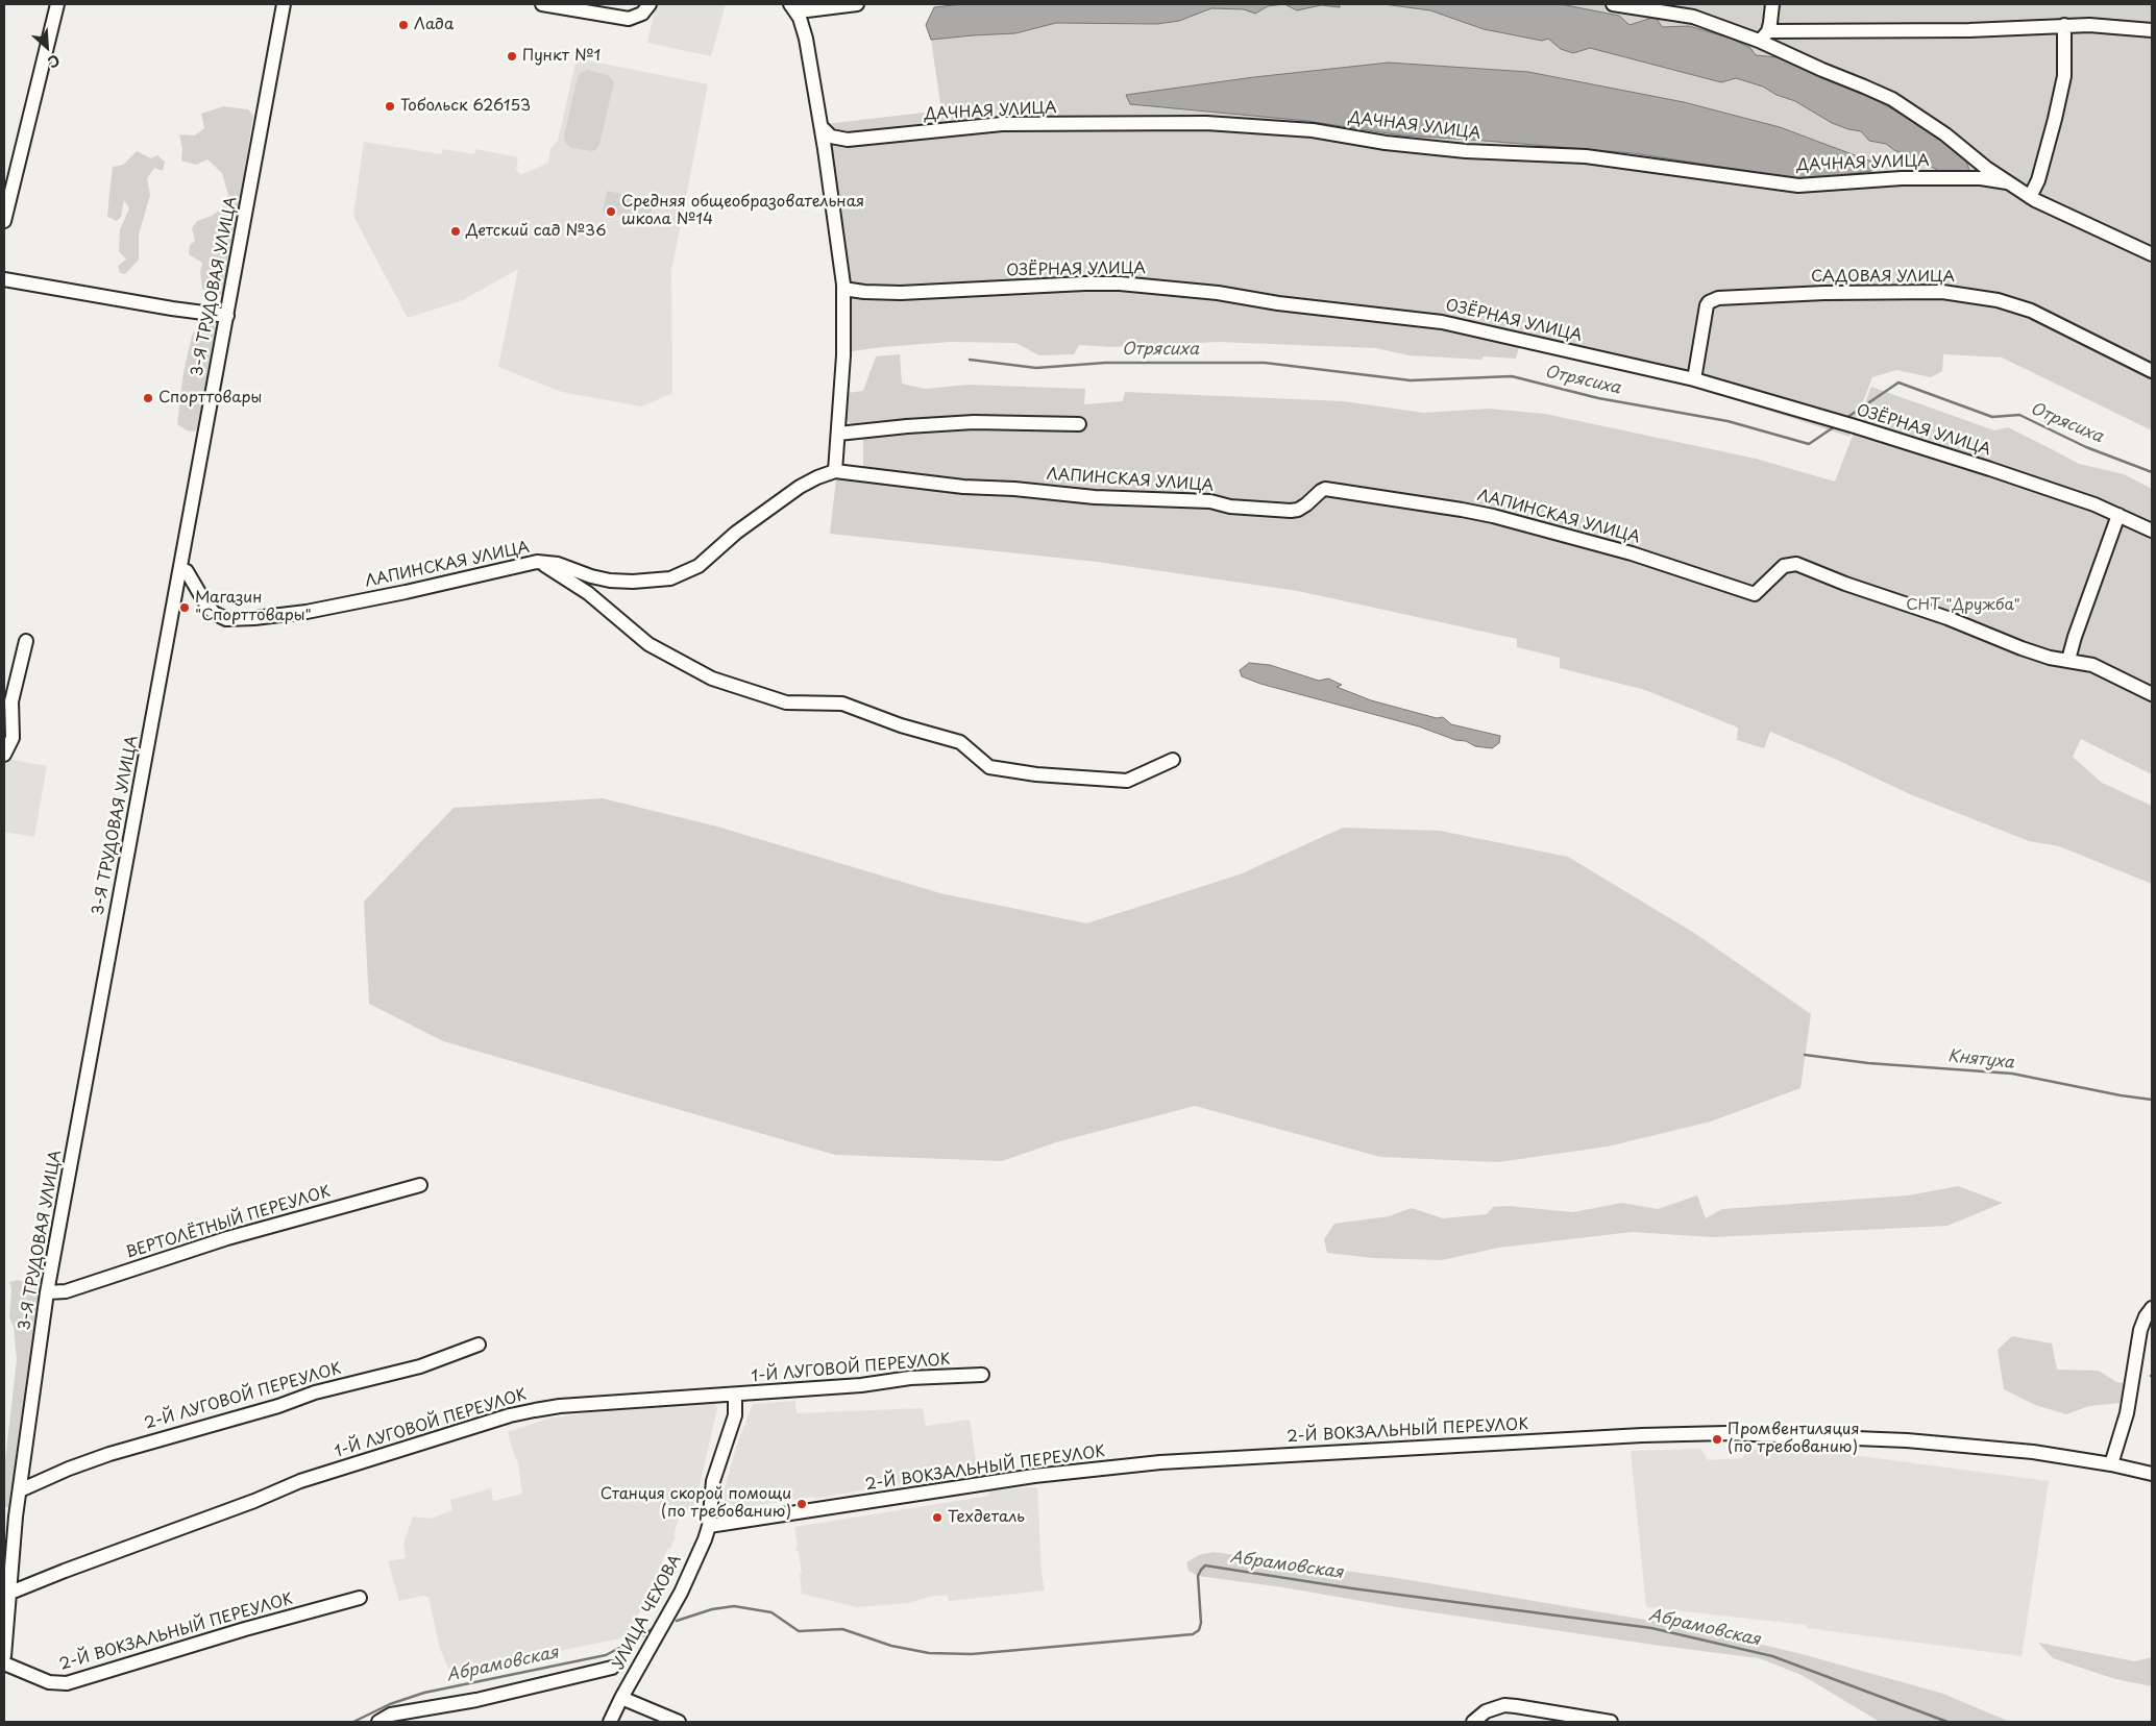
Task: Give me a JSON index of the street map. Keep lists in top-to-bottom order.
{
  "streets": {
    "street": [
      "ДАЧНАЯ УЛИЦА",
      "ОЗЁРНАЯ УЛИЦА",
      "САДОВАЯ УЛИЦА",
      "3-Я ТРУДОВАЯ УЛИЦА",
      "ЛАПИНСКАЯ УЛИЦА",
      "ВЕРТОЛЁТНЫЙ ПЕРЕУЛОК",
      "1-Й ЛУГОВОЙ ПЕРЕУЛОК",
      "2-Й ЛУГОВОЙ ПЕРЕУЛОК",
      "2-Й ВОКЗАЛЬНЫЙ ПЕРЕУЛОК",
      "УЛИЦА ЧЕХОВА"
    ]
  },
  "crossings": [
    ["ОЗЁРНАЯ УЛИЦА", "САДОВАЯ УЛИЦА"],
    ["3-Я ТРУДОВАЯ УЛИЦА", "ЛАПИНСКАЯ УЛИЦА"],
    ["3-Я ТРУДОВАЯ УЛИЦА", "ВЕРТОЛЁТНЫЙ ПЕРЕУЛОК"],
    ["3-Я ТРУДОВАЯ УЛИЦА", "1-Й ЛУГОВОЙ ПЕРЕУЛОК"],
    ["3-Я ТРУДОВАЯ УЛИЦА", "2-Й ЛУГОВОЙ ПЕРЕУЛОК"],
    ["1-Й ЛУГОВОЙ ПЕРЕУЛОК", "УЛИЦА ЧЕХОВА"],
    ["2-Й ВОКЗАЛЬНЫЙ ПЕРЕУЛОК", "УЛИЦА ЧЕХОВА"]
  ],
  "water": ["Отрясиха", "Княтуха", "Абрамовская"],
  "parks": ["СНТ \"Дружба\""],
  "places": [
    "Лада",
    "Пункт №1",
    "Тобольск 626153",
    "Средняя общеобразовательная школа №14",
    "Детский сад №36",
    "Спорттовары",
    "Магазин \"Спорттовары\"",
    "Промвентиляция (по требованию)",
    "Станция скорой помощи (по требованию)",
    "Техдеталь"
  ],
  "north": "bottom right"
}
